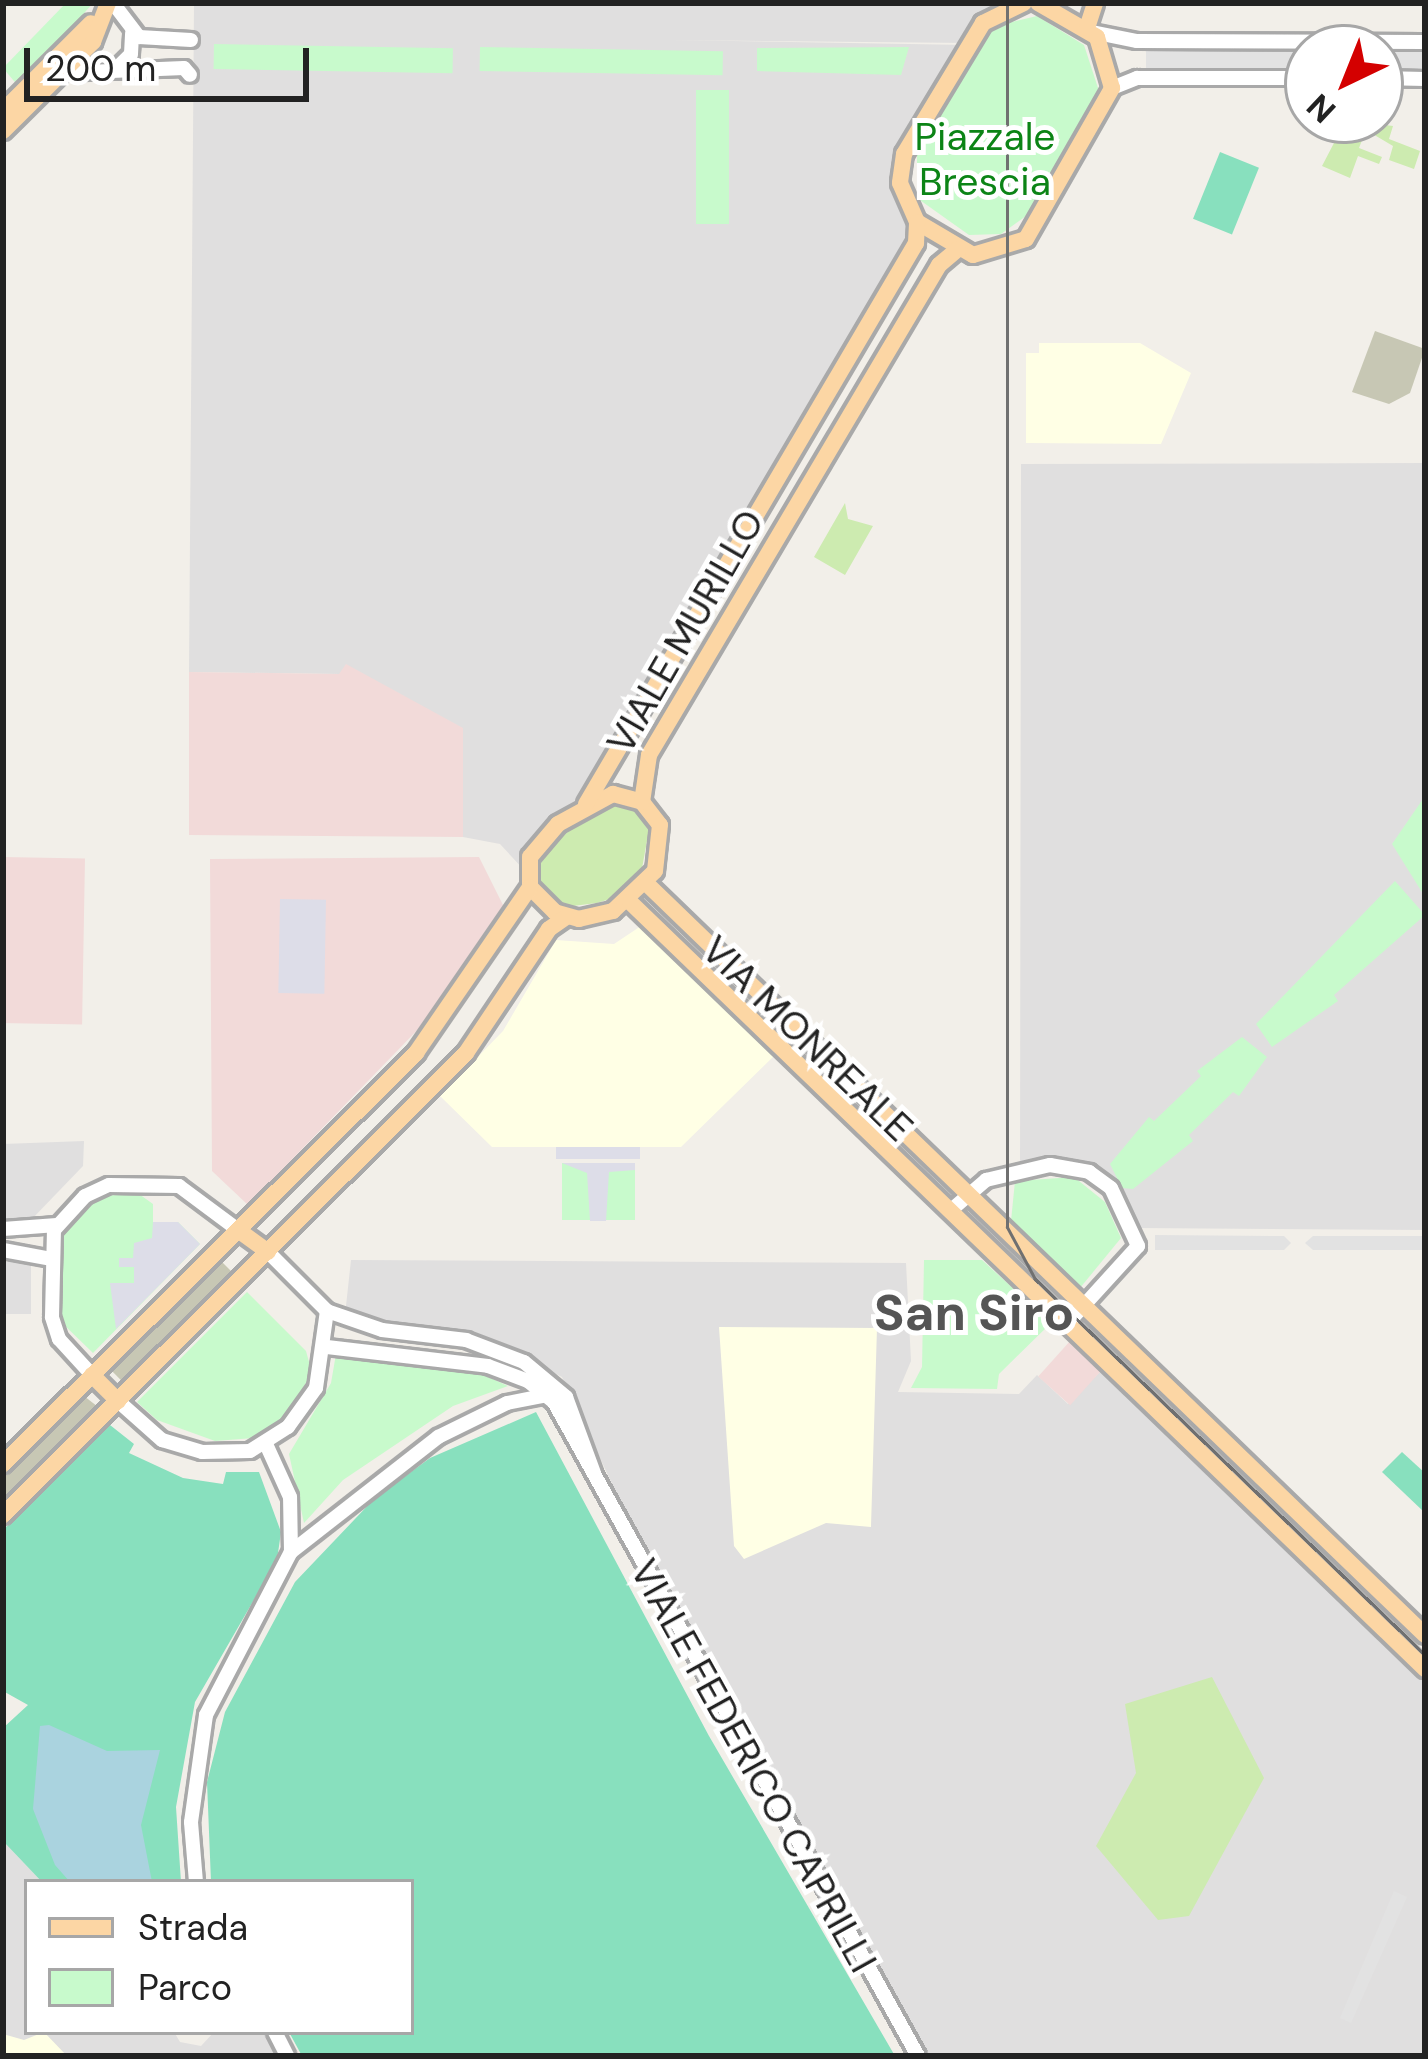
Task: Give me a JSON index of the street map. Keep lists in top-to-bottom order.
{
  "streets": {
    "main road": ["VIALE MURILLO", "VIA MONREALE"],
    "street": ["VIALE FEDERICO CAPRILLI"]
  },
  "crossings": [
    ["VIALE MURILLO", "VIA MONREALE"]
  ],
  "districts": ["San Siro"],
  "parks": ["Piazzale Brescia"],
  "legend": ["Strada", "Parco"],
  "scale_bar": "200 m",
  "north": "bottom left"
}
